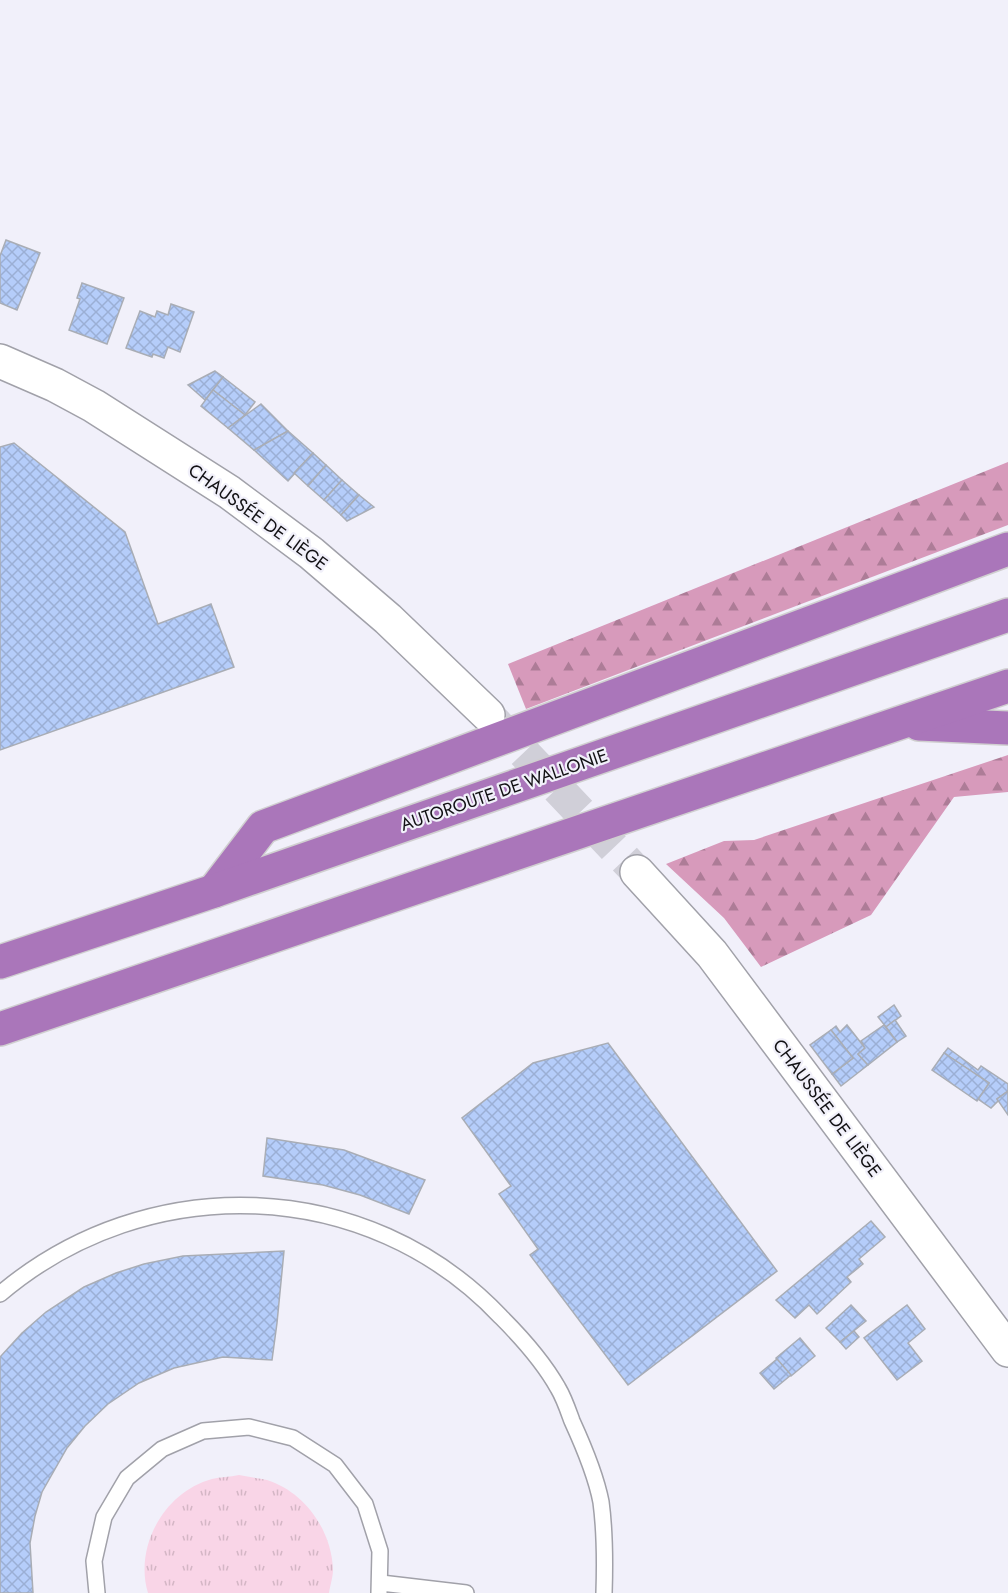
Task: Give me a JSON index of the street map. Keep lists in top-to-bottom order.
{
  "streets": {
    "highway": ["AUTOROUTE DE WALLONIE"],
    "main road": ["CHAUSSÉE DE LIÈGE"]
  }
}
